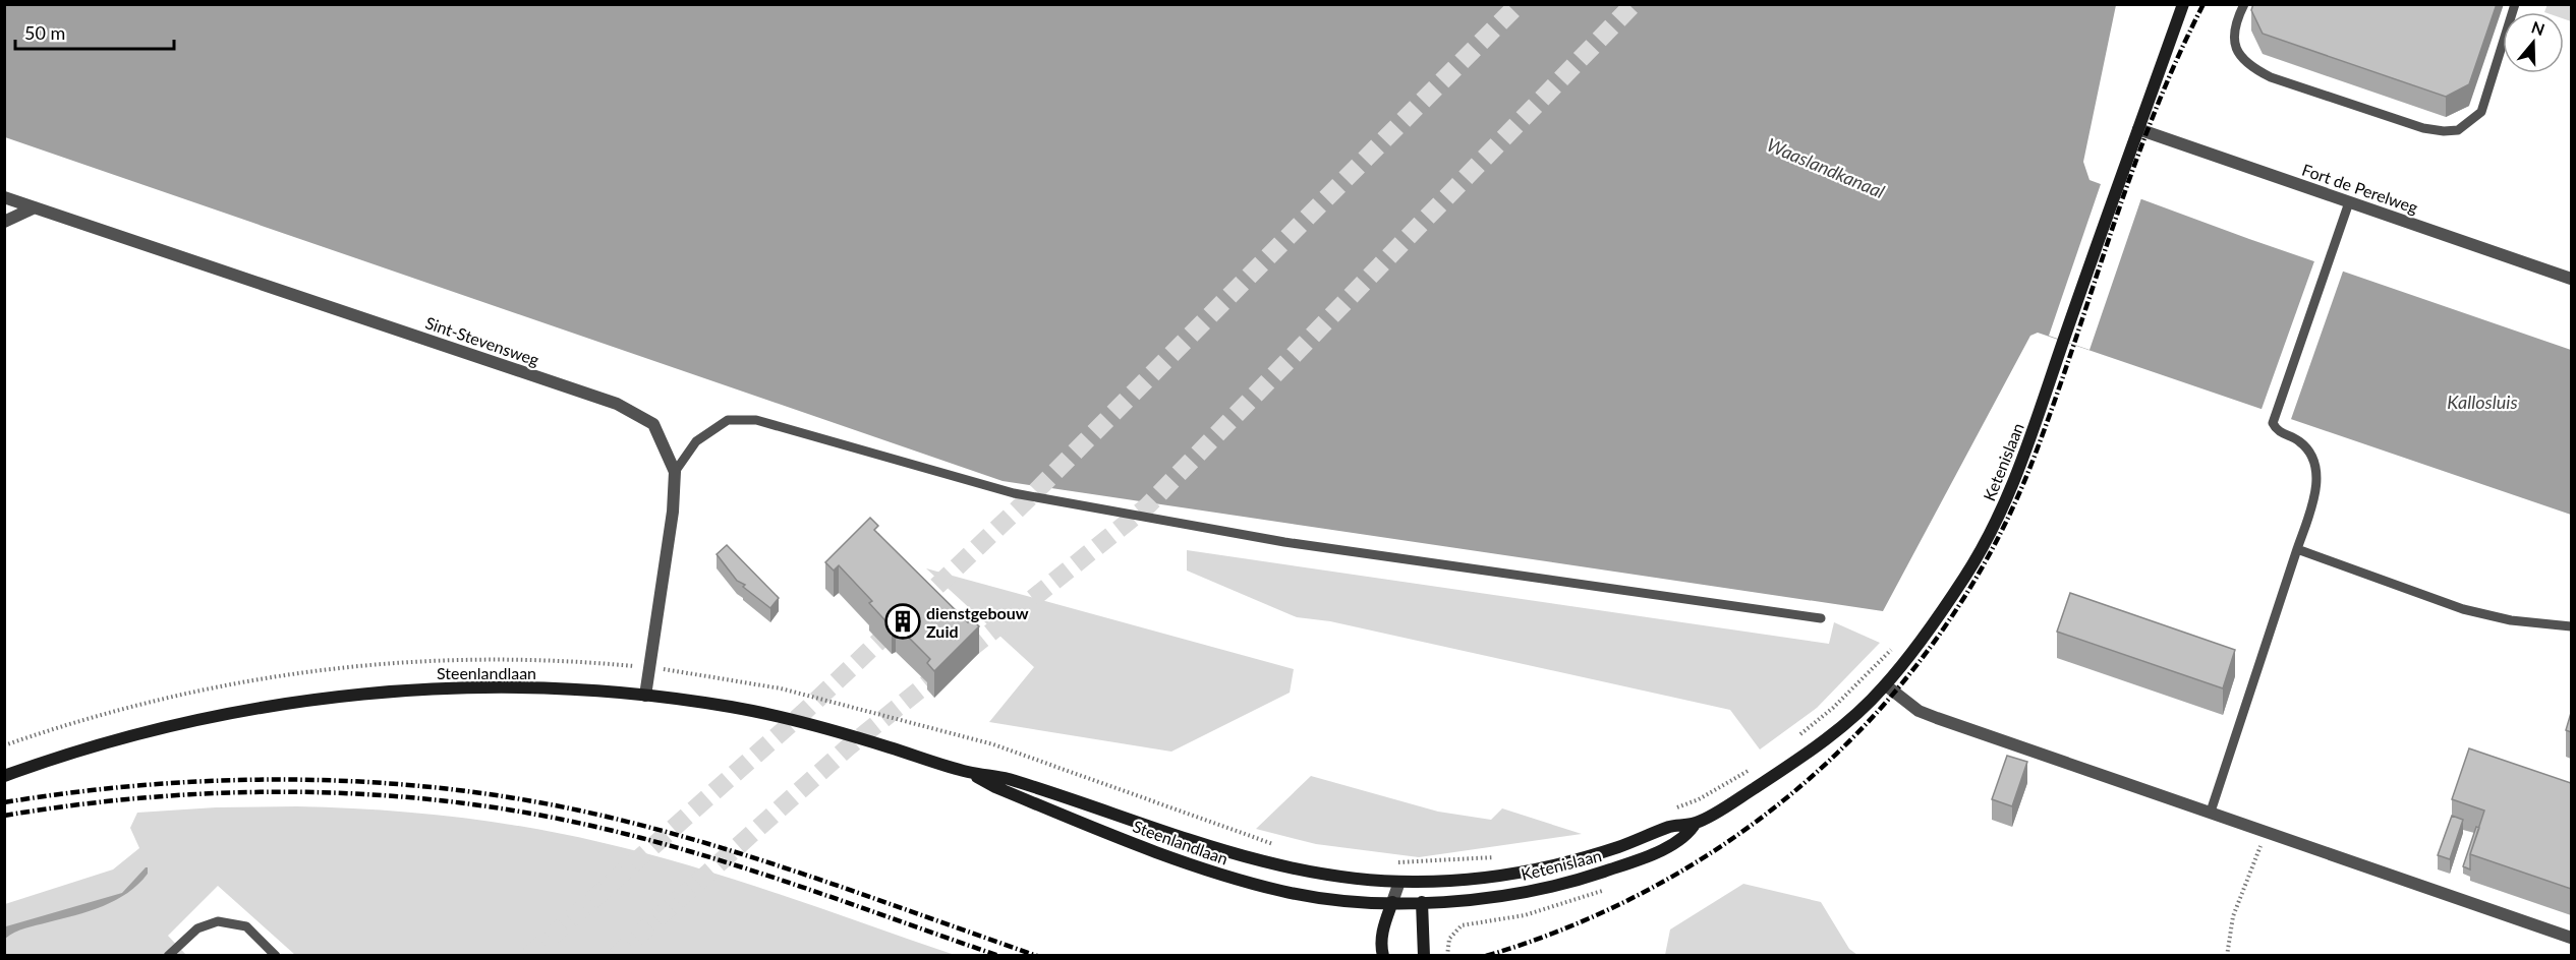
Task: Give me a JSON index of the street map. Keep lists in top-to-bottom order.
{
  "streets": {
    "main road": ["Ketenislaan", "Steenlandlaan"],
    "street": ["Fort de Perelweg", "Sint-Stevensweg"]
  },
  "crossings": [
    ["Fort de Perelweg", "Ketenislaan"],
    ["Sint-Stevensweg", "Steenlandlaan"],
    ["Ketenislaan", "Steenlandlaan"]
  ],
  "water": ["Waaslandkanaal", "Kallosluis"],
  "places": {
    "building": ["dienstgebouw Zuid"]
  },
  "scale_bar": "50 m",
  "north": "top"
}
